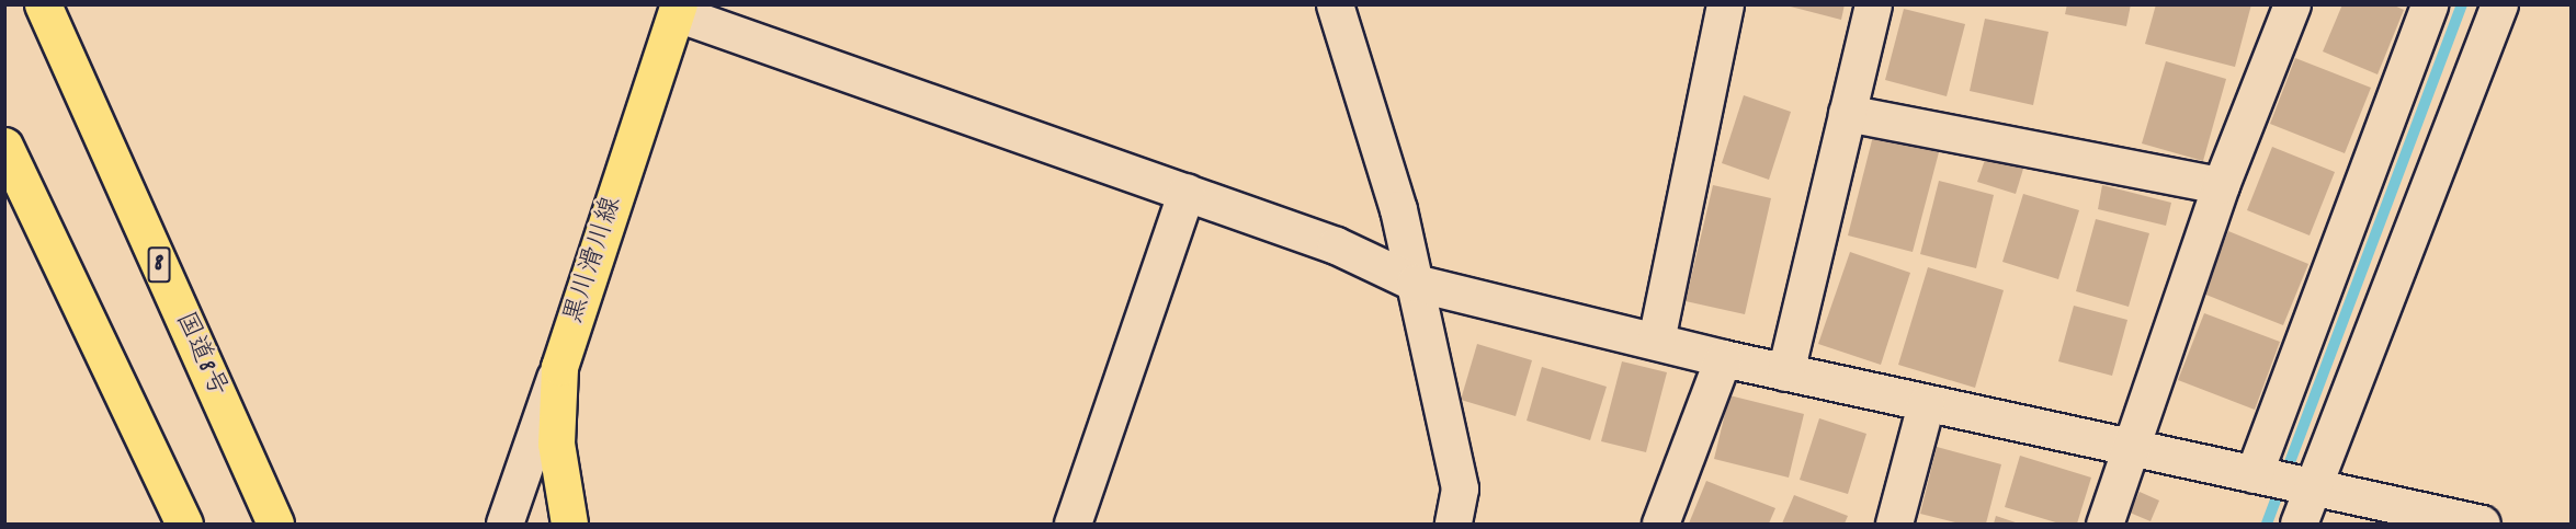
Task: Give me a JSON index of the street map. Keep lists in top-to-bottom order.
{
  "streets": {
    "main road": ["黒川滑川線", "8", "国道8号"]
  }
}
